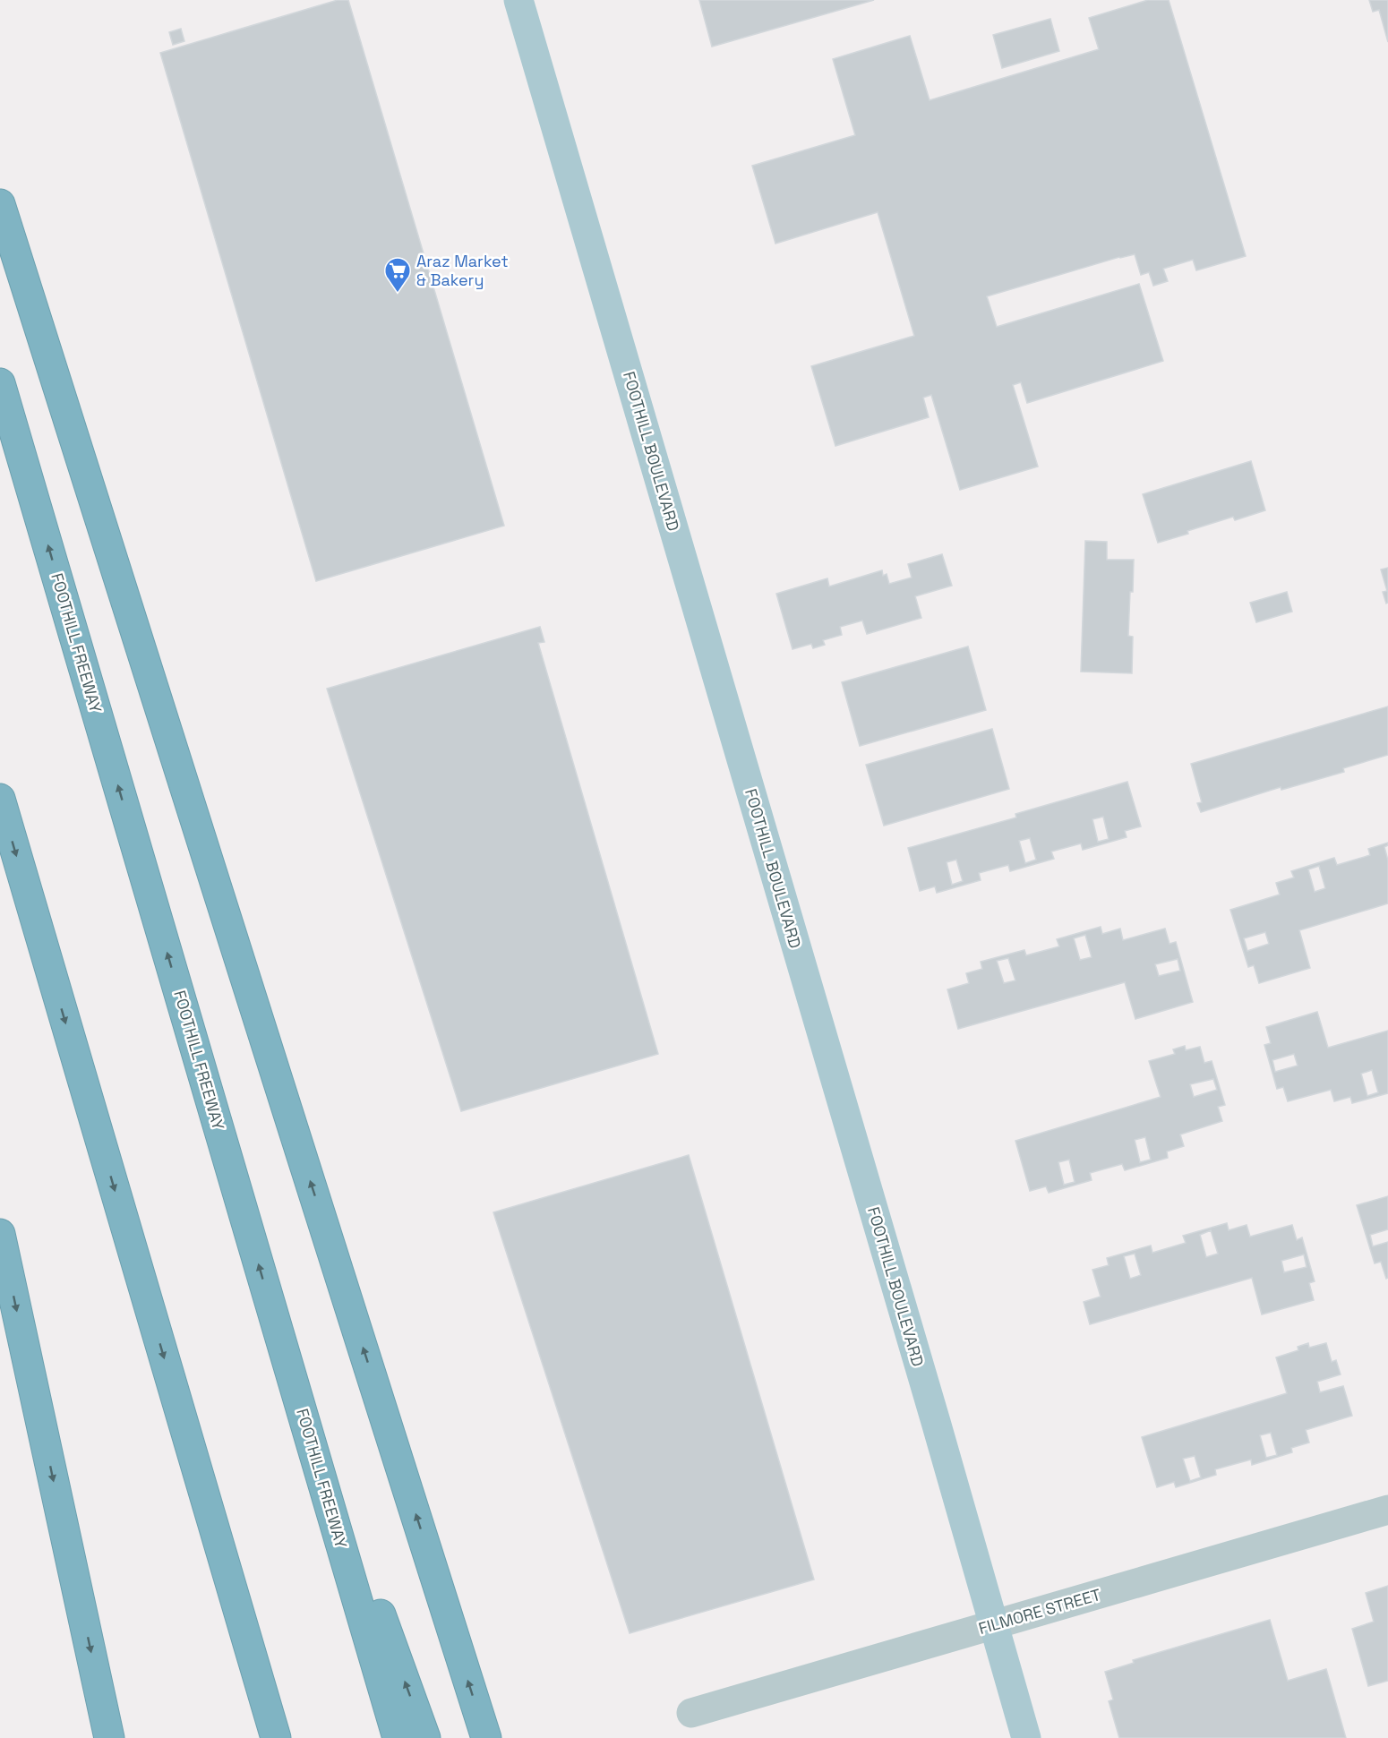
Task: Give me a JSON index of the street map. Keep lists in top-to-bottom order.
{
  "streets": {
    "highway": ["FOOTHILL FREEWAY"],
    "main road": ["FOOTHILL BOULEVARD"],
    "street": ["FILMORE STREET"]
  },
  "crossings": [
    ["FOOTHILL BOULEVARD", "FILMORE STREET"]
  ],
  "places": {
    "supermarket": ["Araz Market & Bakery"]
  }
}
